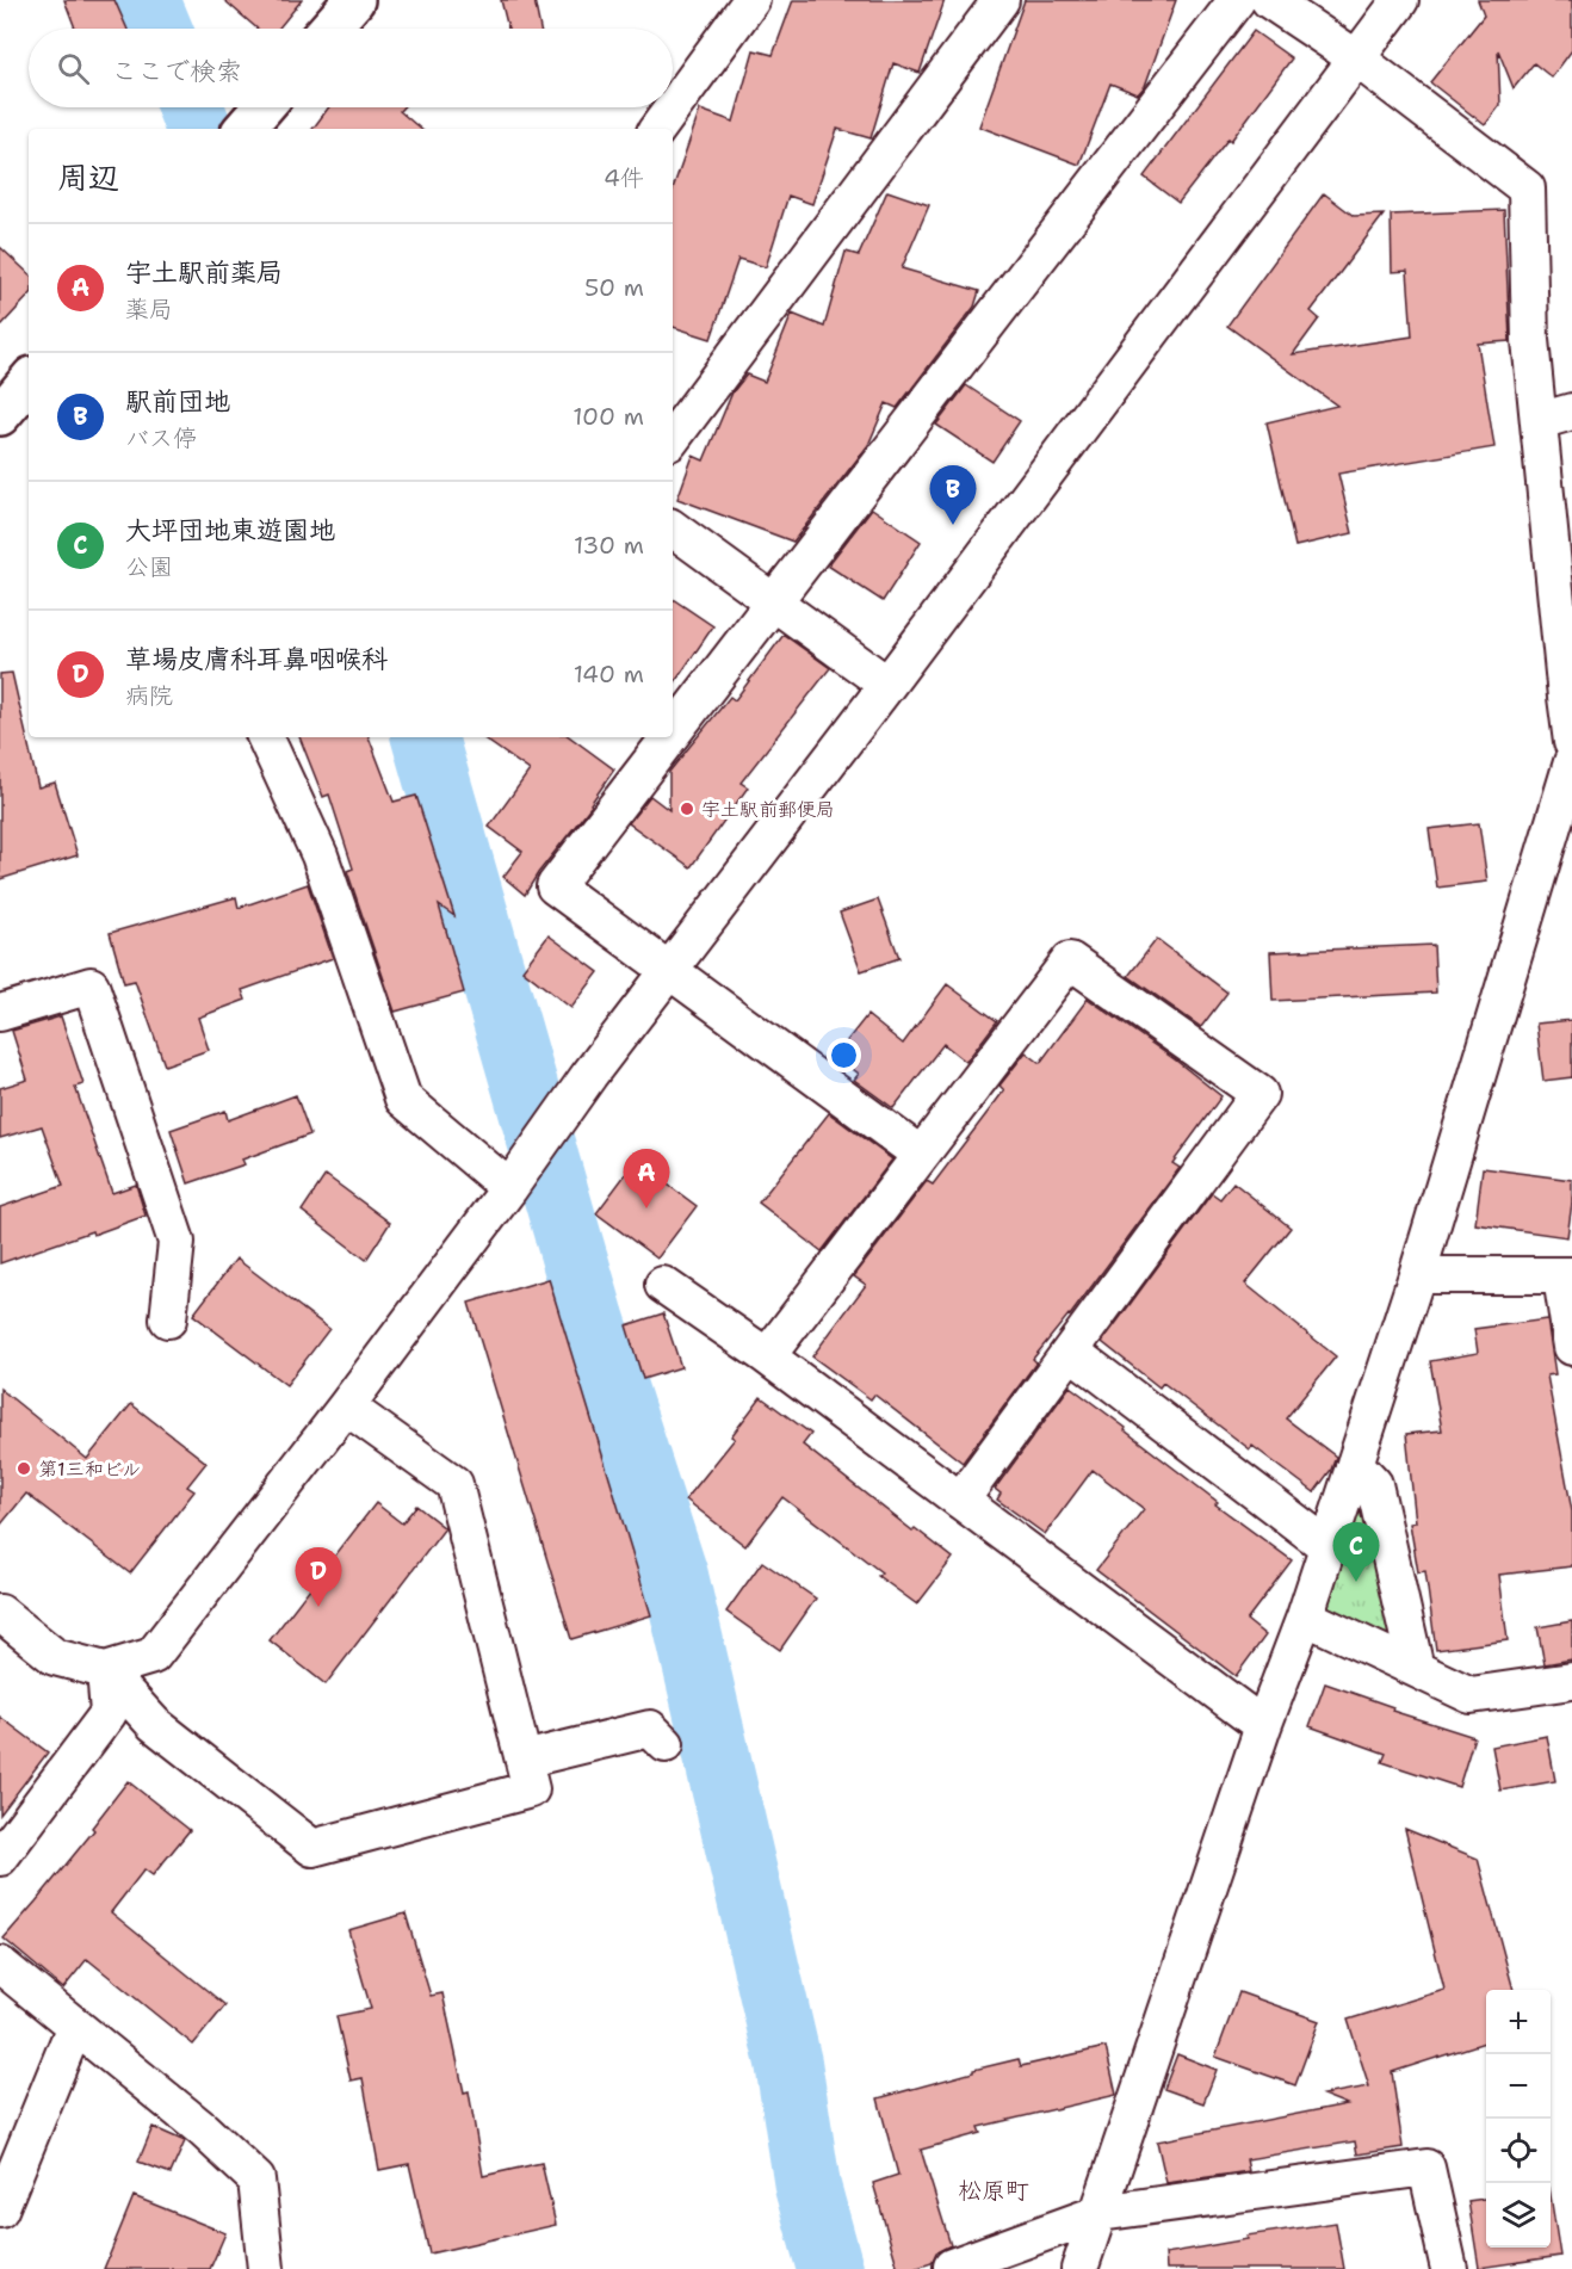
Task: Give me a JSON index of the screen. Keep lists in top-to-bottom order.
{
  "districts": ["松原町"],
  "places": ["宇土駅前郵便局", "第1三和ビル"],
  "page": {
    "search": "ここで検索",
    "heading": ["周辺", "4件"],
    "list": [
      {
        "mark": "A",
        "name": "宇土駅前薬局",
        "note": "薬局",
        "value": "50 m"
      },
      {
        "mark": "B",
        "name": "駅前団地",
        "note": "バス停",
        "value": "100 m"
      },
      {
        "mark": "C",
        "name": "大坪団地東遊園地",
        "note": "公園",
        "value": "130 m"
      },
      {
        "mark": "D",
        "name": "草場皮膚科耳鼻咽喉科",
        "note": "病院",
        "value": "140 m"
      }
    ],
    "pins": [
      "B",
      "A",
      "C",
      "D"
    ],
    "map_buttons": ["+", "−"]
  }
}
